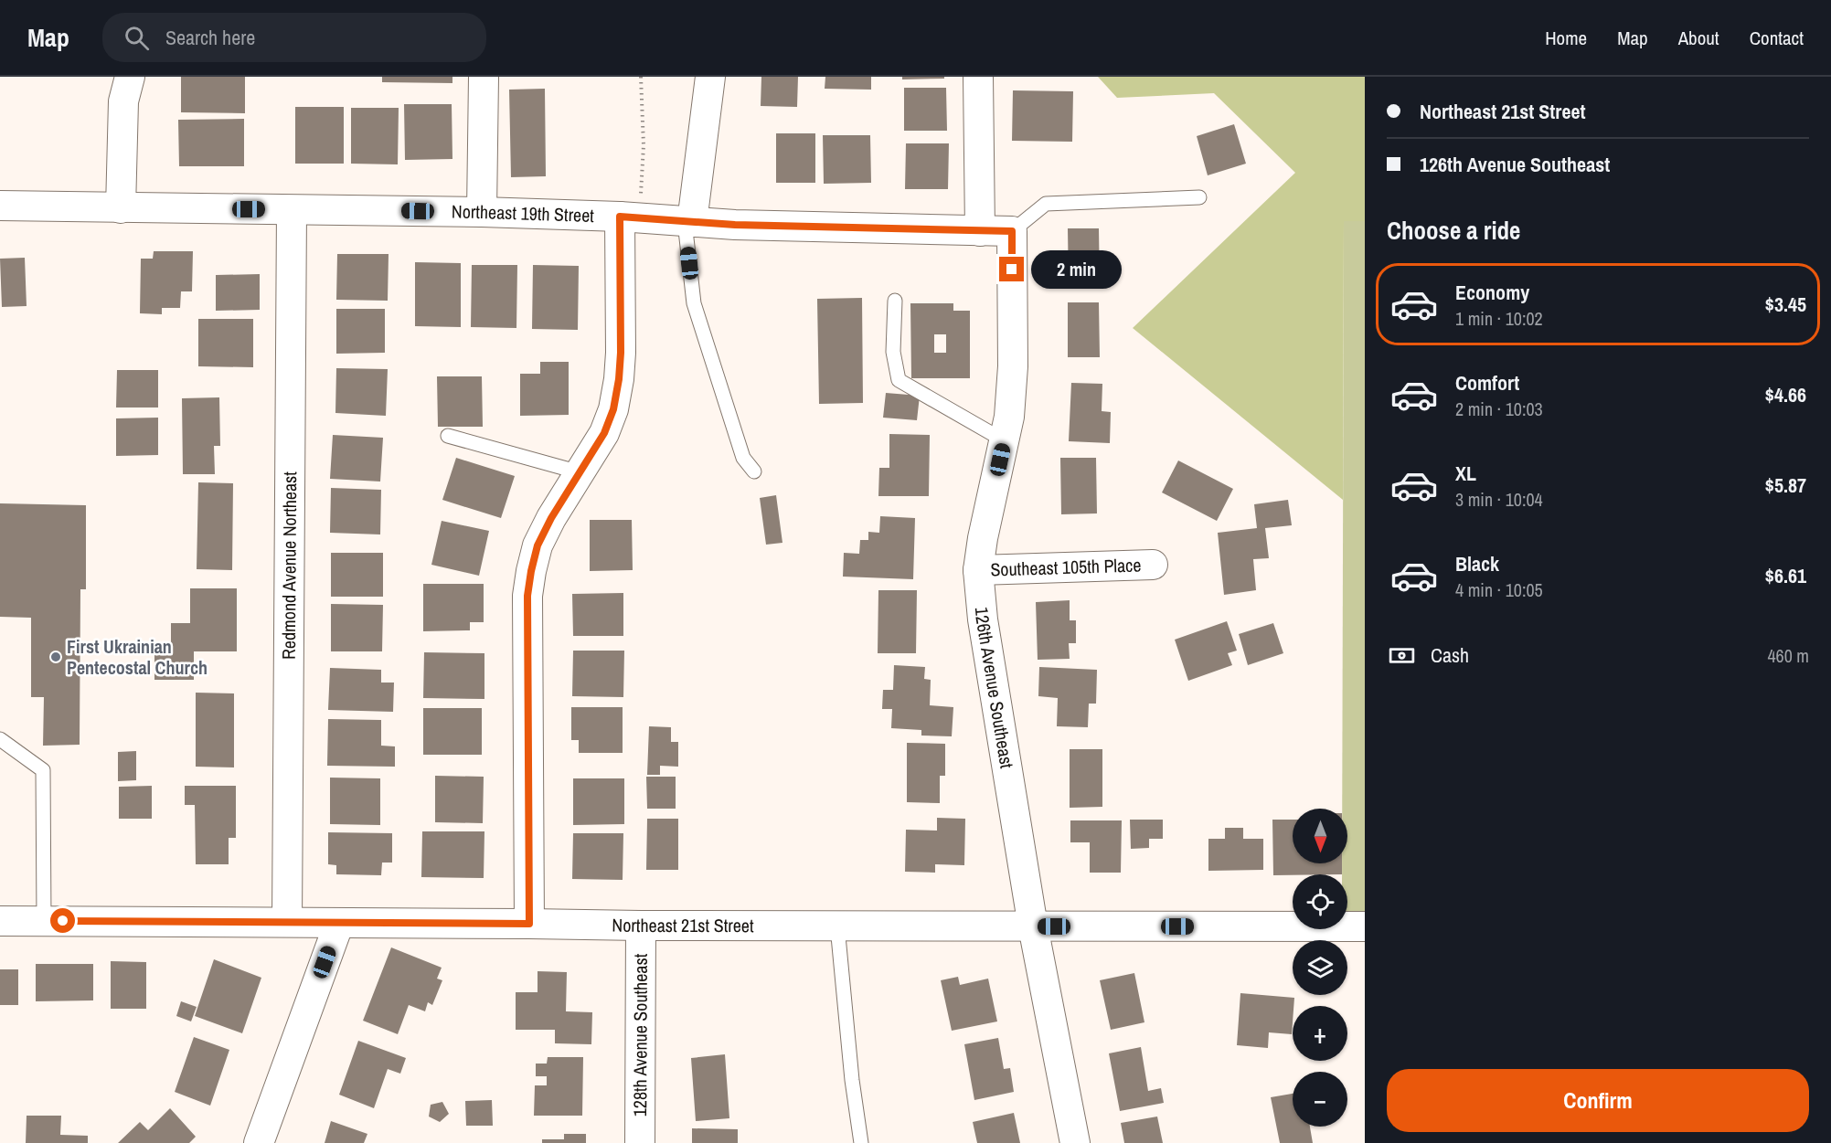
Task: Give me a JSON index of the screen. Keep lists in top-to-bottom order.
{
  "streets": {
    "street": [
      "Northeast 19th Street",
      "Redmond Avenue Northeast",
      "Southeast 105th Place",
      "126th Avenue Southeast",
      "Northeast 21st Street",
      "128th Avenue Southeast"
    ]
  },
  "crossings": [
    ["Northeast 19th Street", "Redmond Avenue Northeast"],
    ["Northeast 19th Street", "126th Avenue Southeast"],
    ["Redmond Avenue Northeast", "Northeast 21st Street"],
    ["Southeast 105th Place", "126th Avenue Southeast"],
    ["126th Avenue Southeast", "Northeast 21st Street"],
    ["Northeast 21st Street", "128th Avenue Southeast"]
  ],
  "places": ["First Ukrainian Pentecostal Church"],
  "north": "bottom",
  "page": {
    "header": "Map",
    "search": "Search here",
    "nav": [
      "Home",
      "Map",
      "About",
      "Contact"
    ],
    "banner": ["Northeast 21st Street", "126th Avenue Southeast"],
    "heading": "Choose a ride",
    "bubble": "2 min",
    "list": [
      {
        "name": "Economy",
        "note": "1 min · 10:02",
        "value": "$3.45"
      },
      {
        "name": "Comfort",
        "note": "2 min · 10:03",
        "value": "$4.66"
      },
      {
        "name": "XL",
        "note": "3 min · 10:04",
        "value": "$5.87"
      },
      {
        "name": "Black",
        "note": "4 min · 10:05",
        "value": "$6.61"
      }
    ],
    "pay": ["Cash", "460 m"],
    "map_buttons": ["+", "−"],
    "buttons": "Confirm"
  }
}
